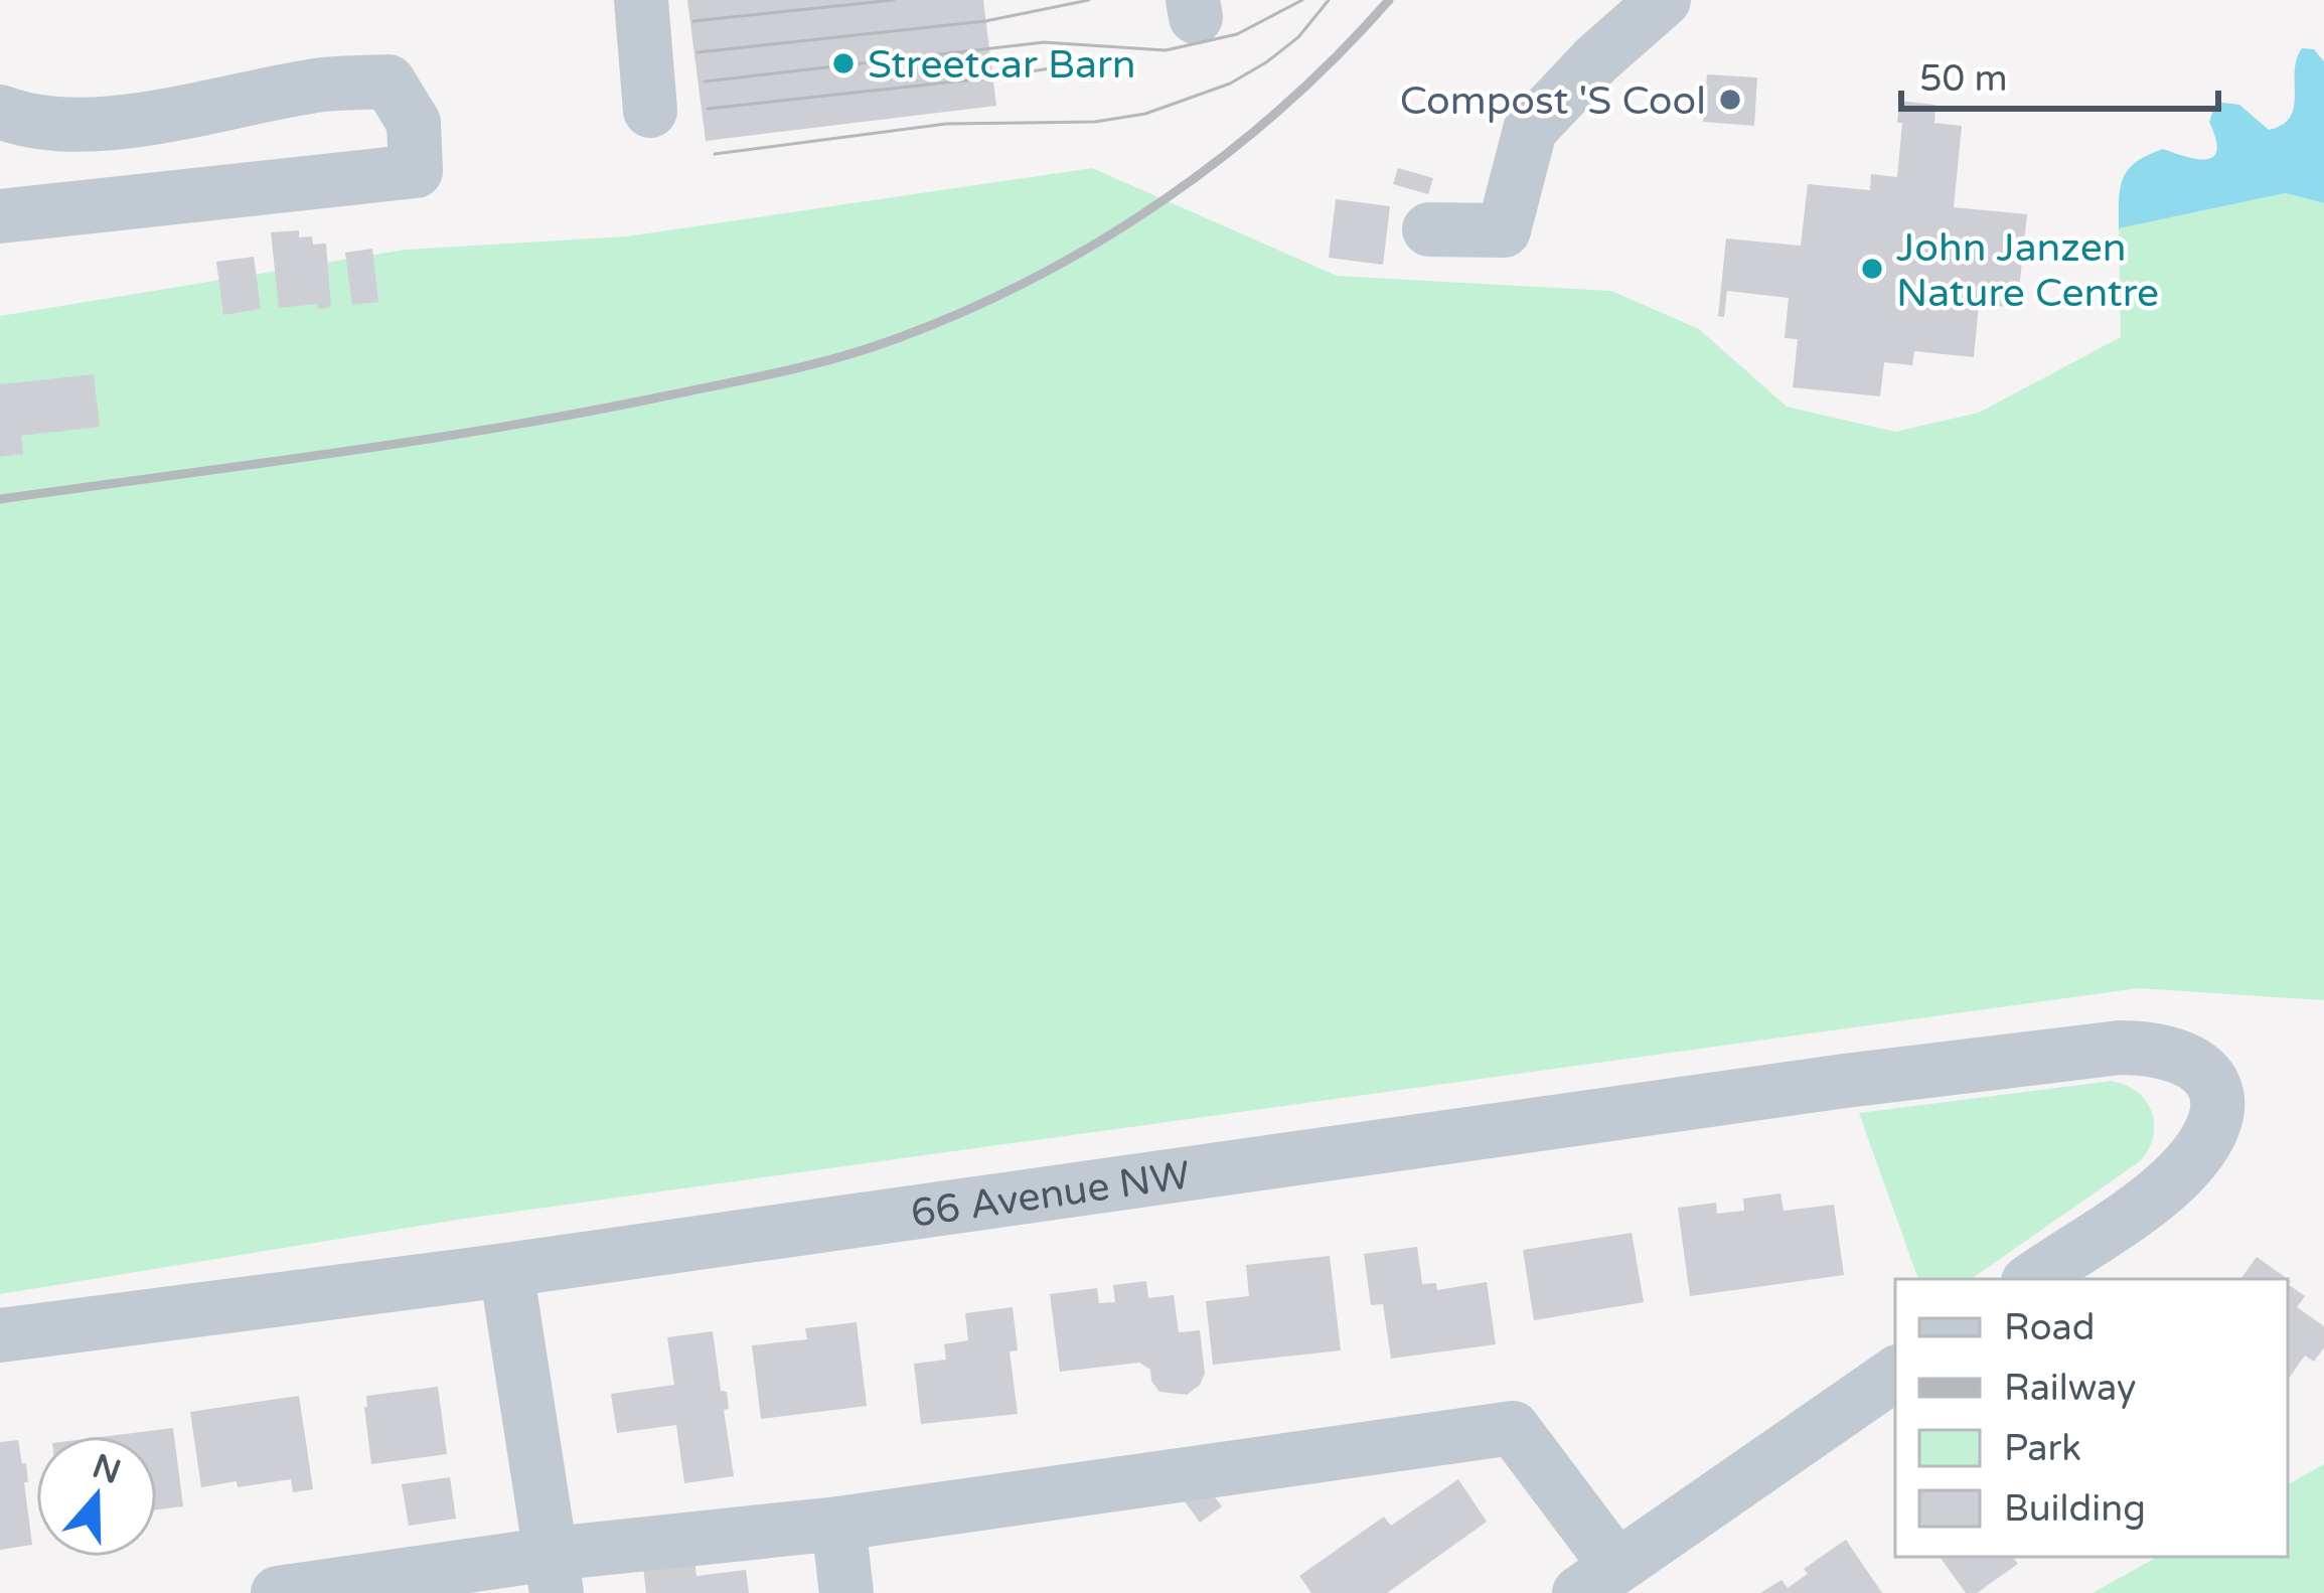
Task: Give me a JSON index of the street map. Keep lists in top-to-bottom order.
{
  "streets": {
    "street": ["66 Avenue NW"]
  },
  "places": ["Streetcar Barn", "Compost 'S Cool", "John Janzen Nature Centre"],
  "legend": [
    "Road",
    "Railway",
    "Park",
    "Building"
  ],
  "scale_bar": "50 m",
  "north": "top"
}
